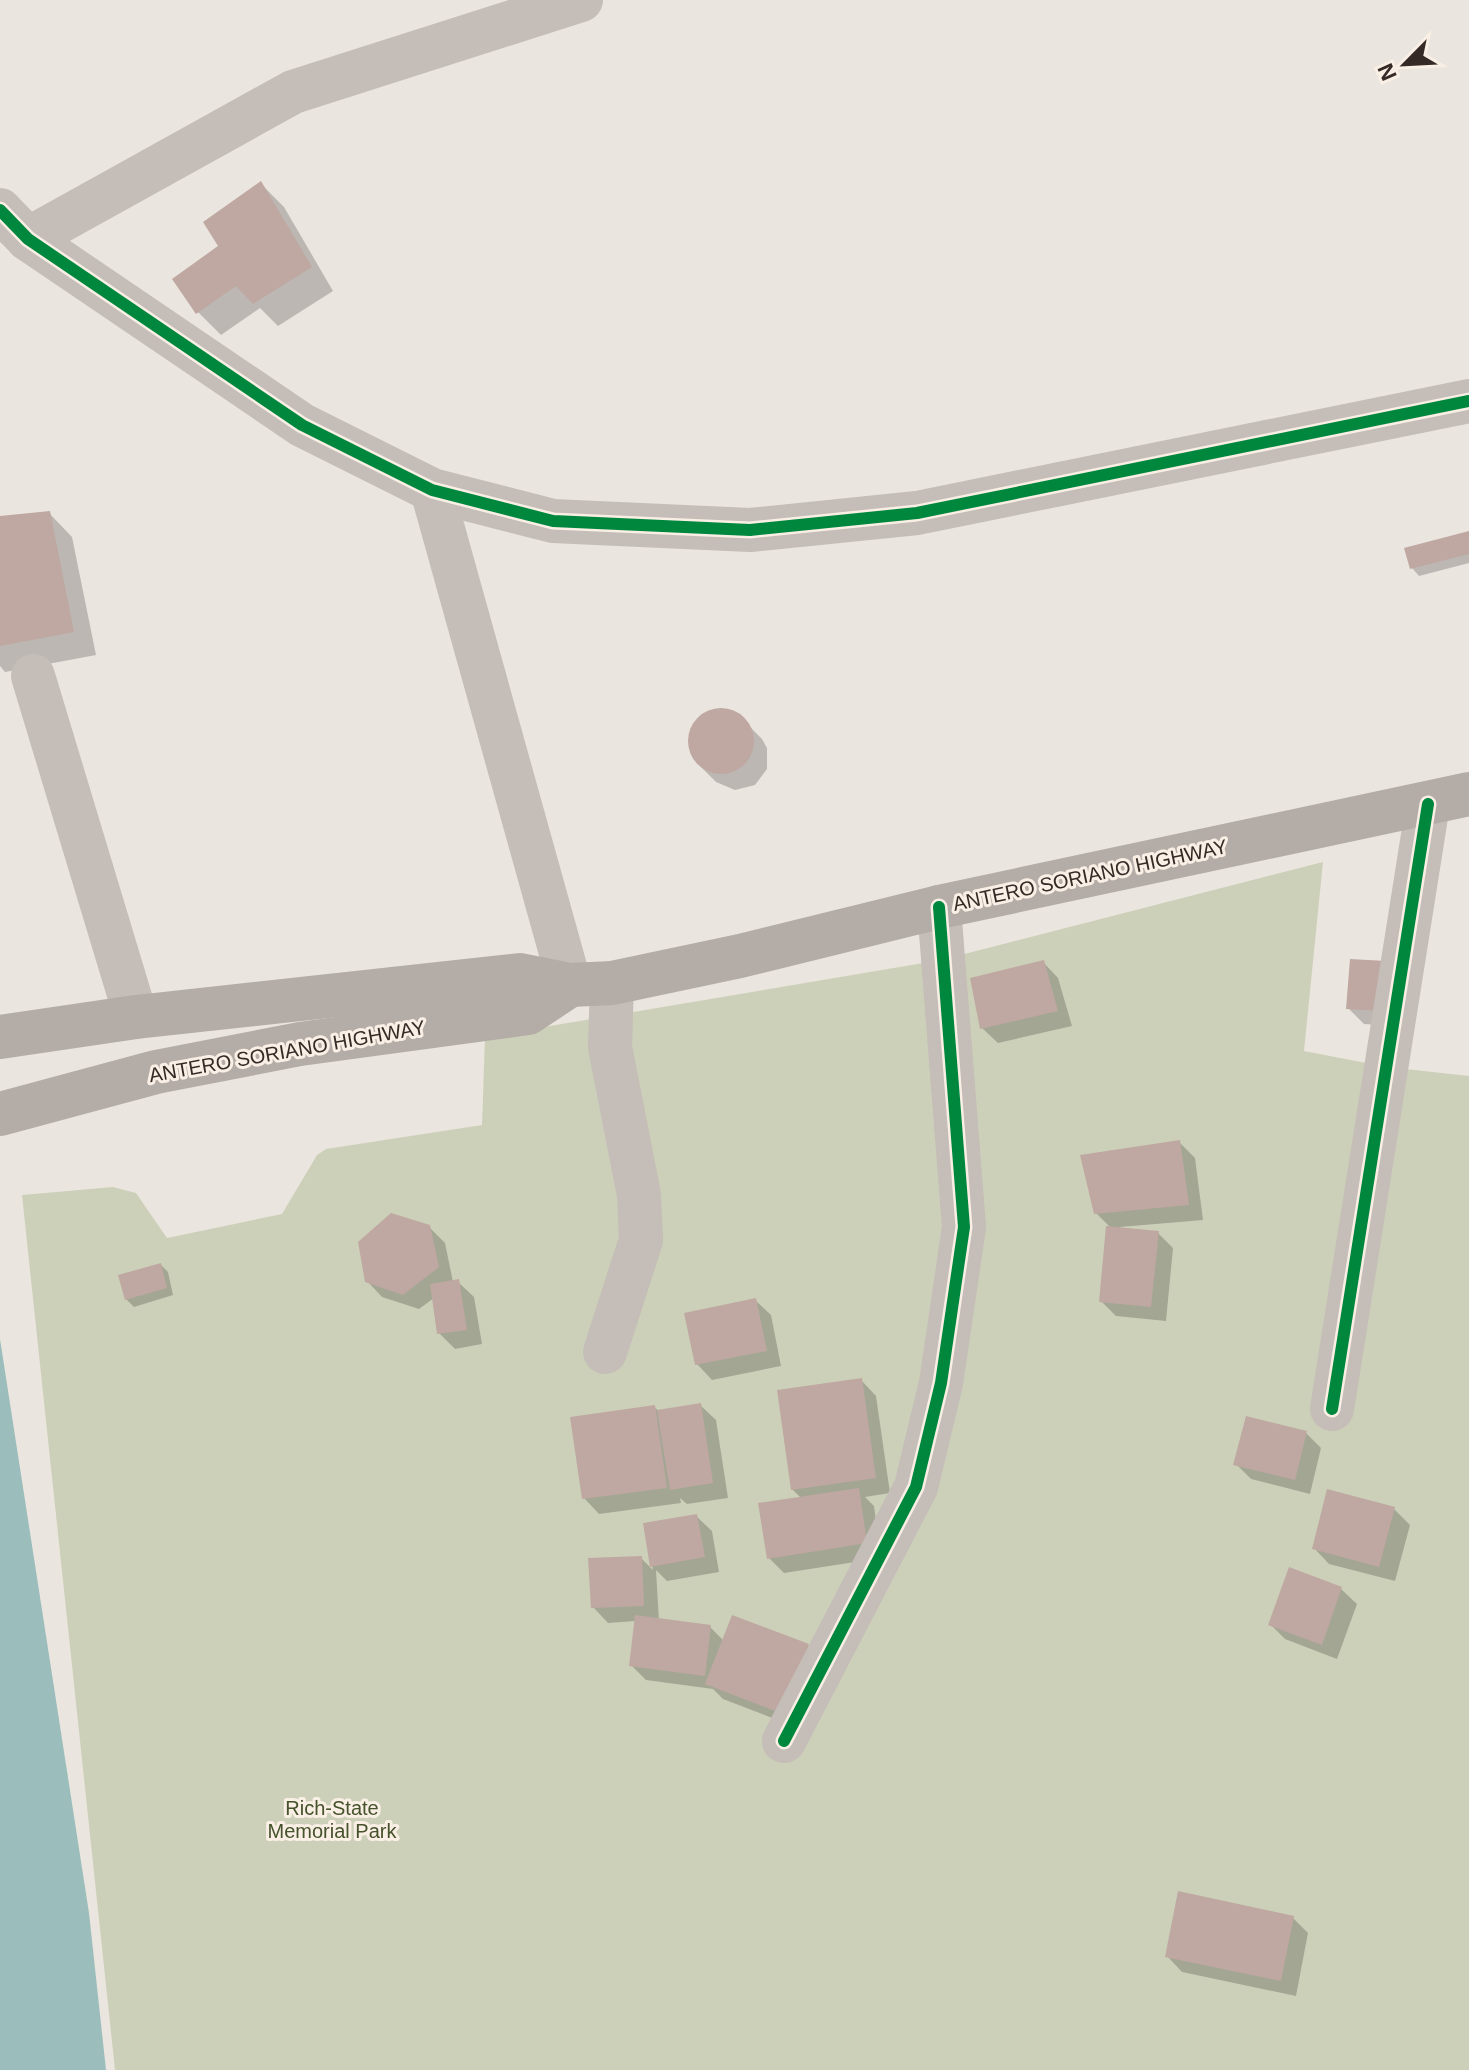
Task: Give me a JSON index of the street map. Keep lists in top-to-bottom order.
{
  "streets": {
    "main road": ["ANTERO SORIANO HIGHWAY"]
  },
  "parks": ["Rich-State Memorial Park"],
  "north": "bottom left"
}
